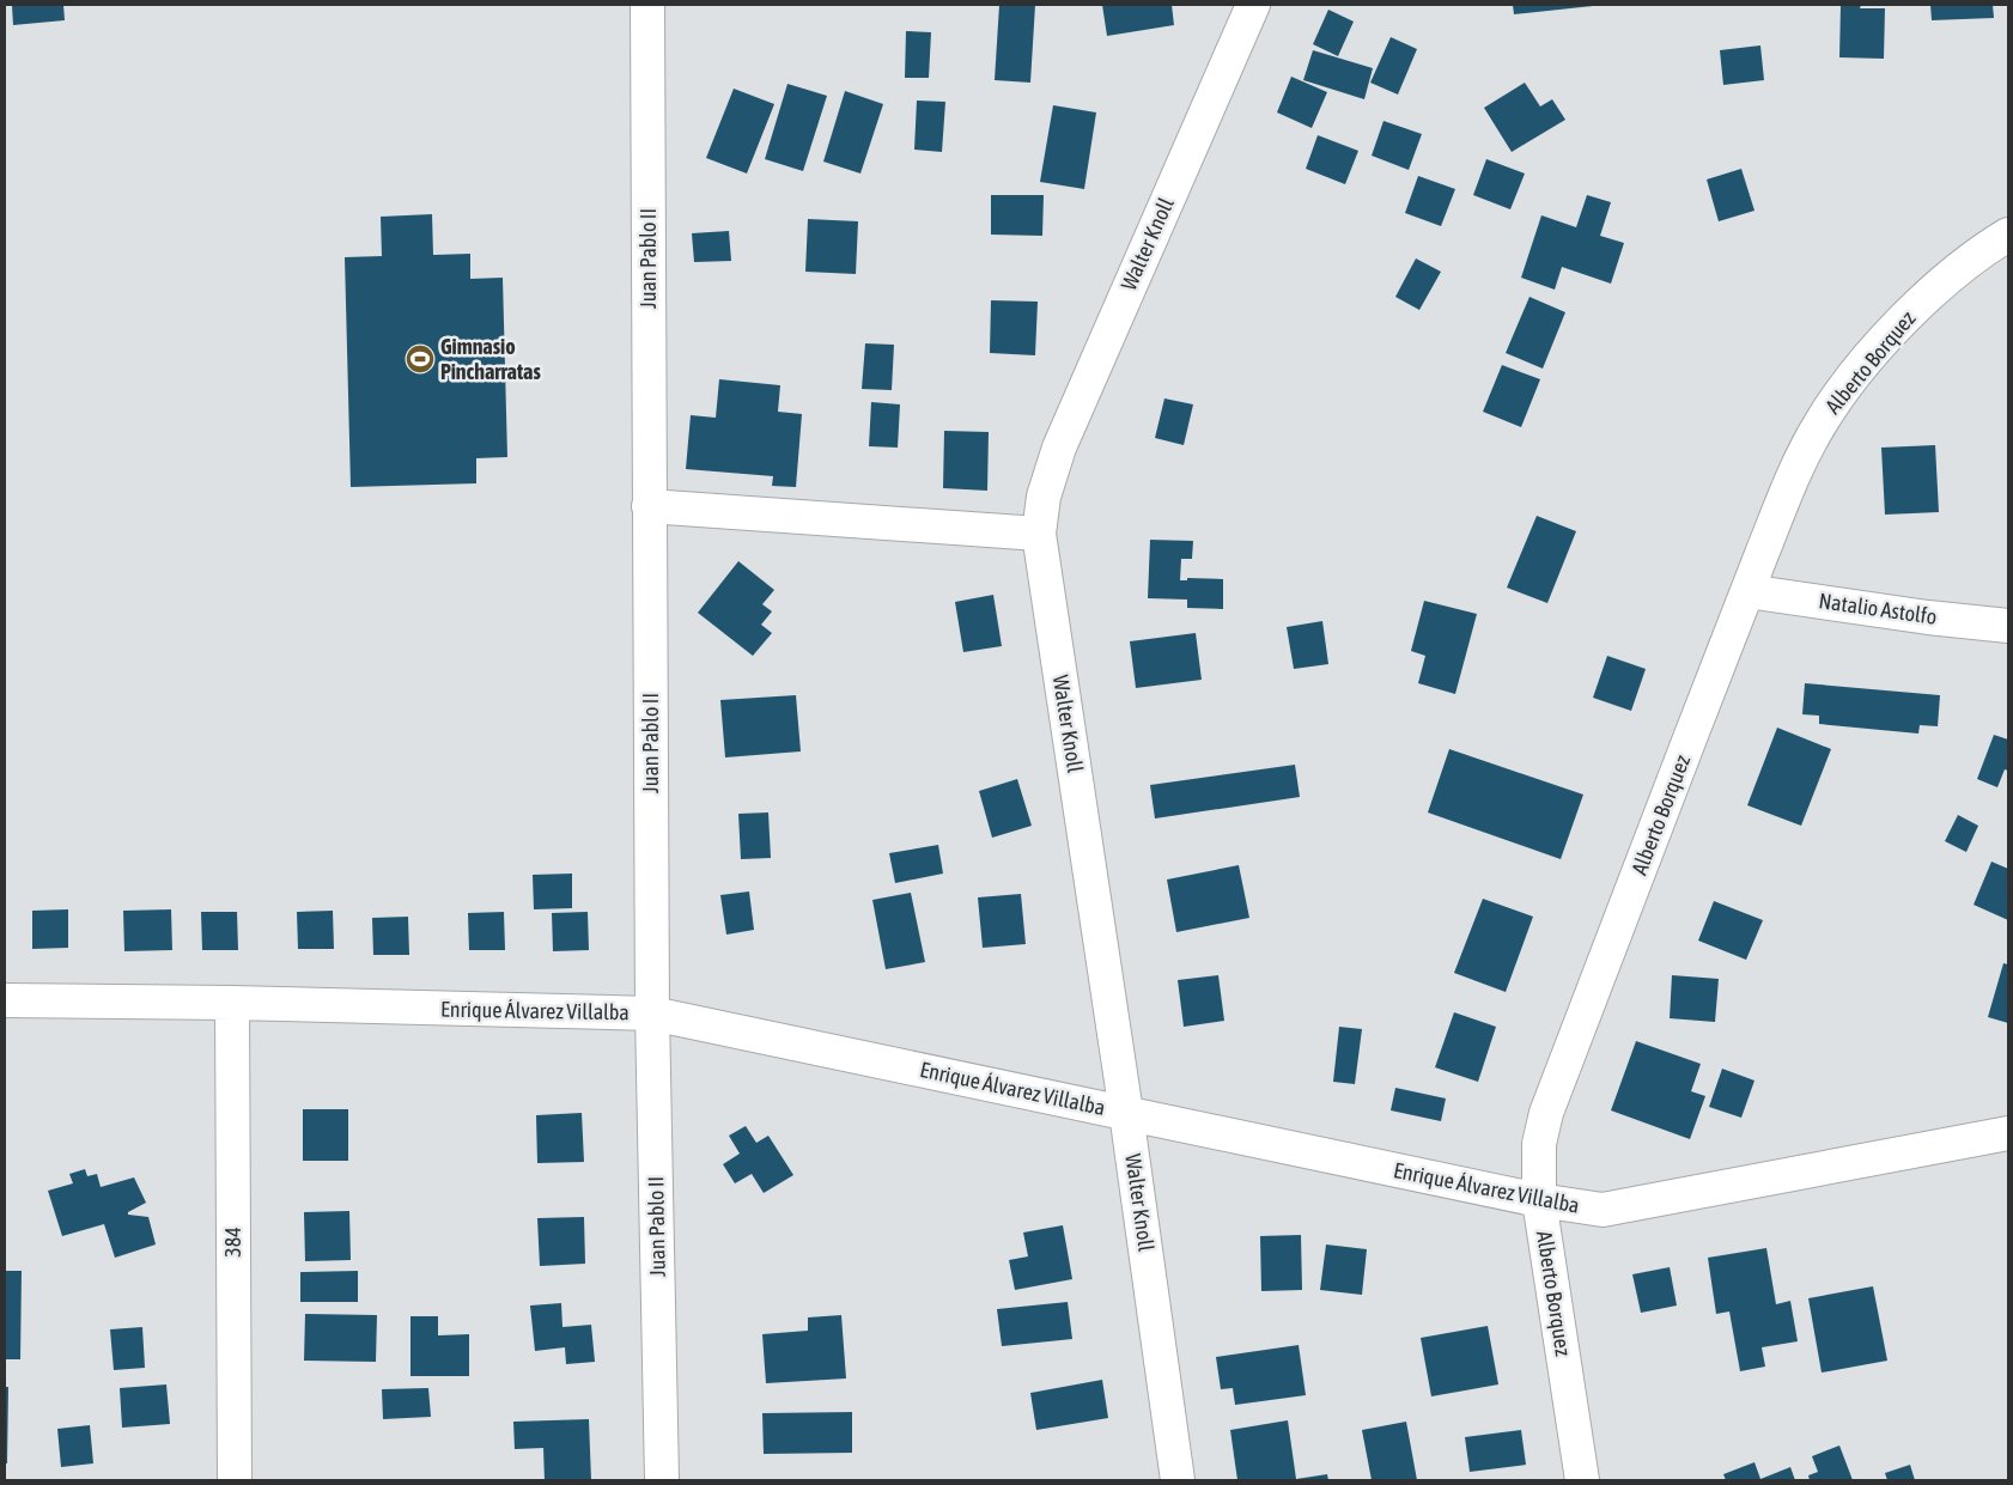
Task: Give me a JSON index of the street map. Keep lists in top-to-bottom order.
{
  "streets": {
    "street": [
      "Walter Knoll",
      "Juan Pablo II",
      "Alberto Borquez",
      "Natalio Astolfo",
      "Enrique Álvarez Villalba",
      "384"
    ]
  },
  "crossings": [
    ["Walter Knoll", "Enrique Álvarez Villalba"],
    ["Juan Pablo II", "Enrique Álvarez Villalba"],
    ["Alberto Borquez", "Natalio Astolfo"],
    ["Alberto Borquez", "Enrique Álvarez Villalba"],
    ["Enrique Álvarez Villalba", "384"]
  ],
  "places": {
    "sports": ["Gimnasio Pincharratas"]
  }
}
